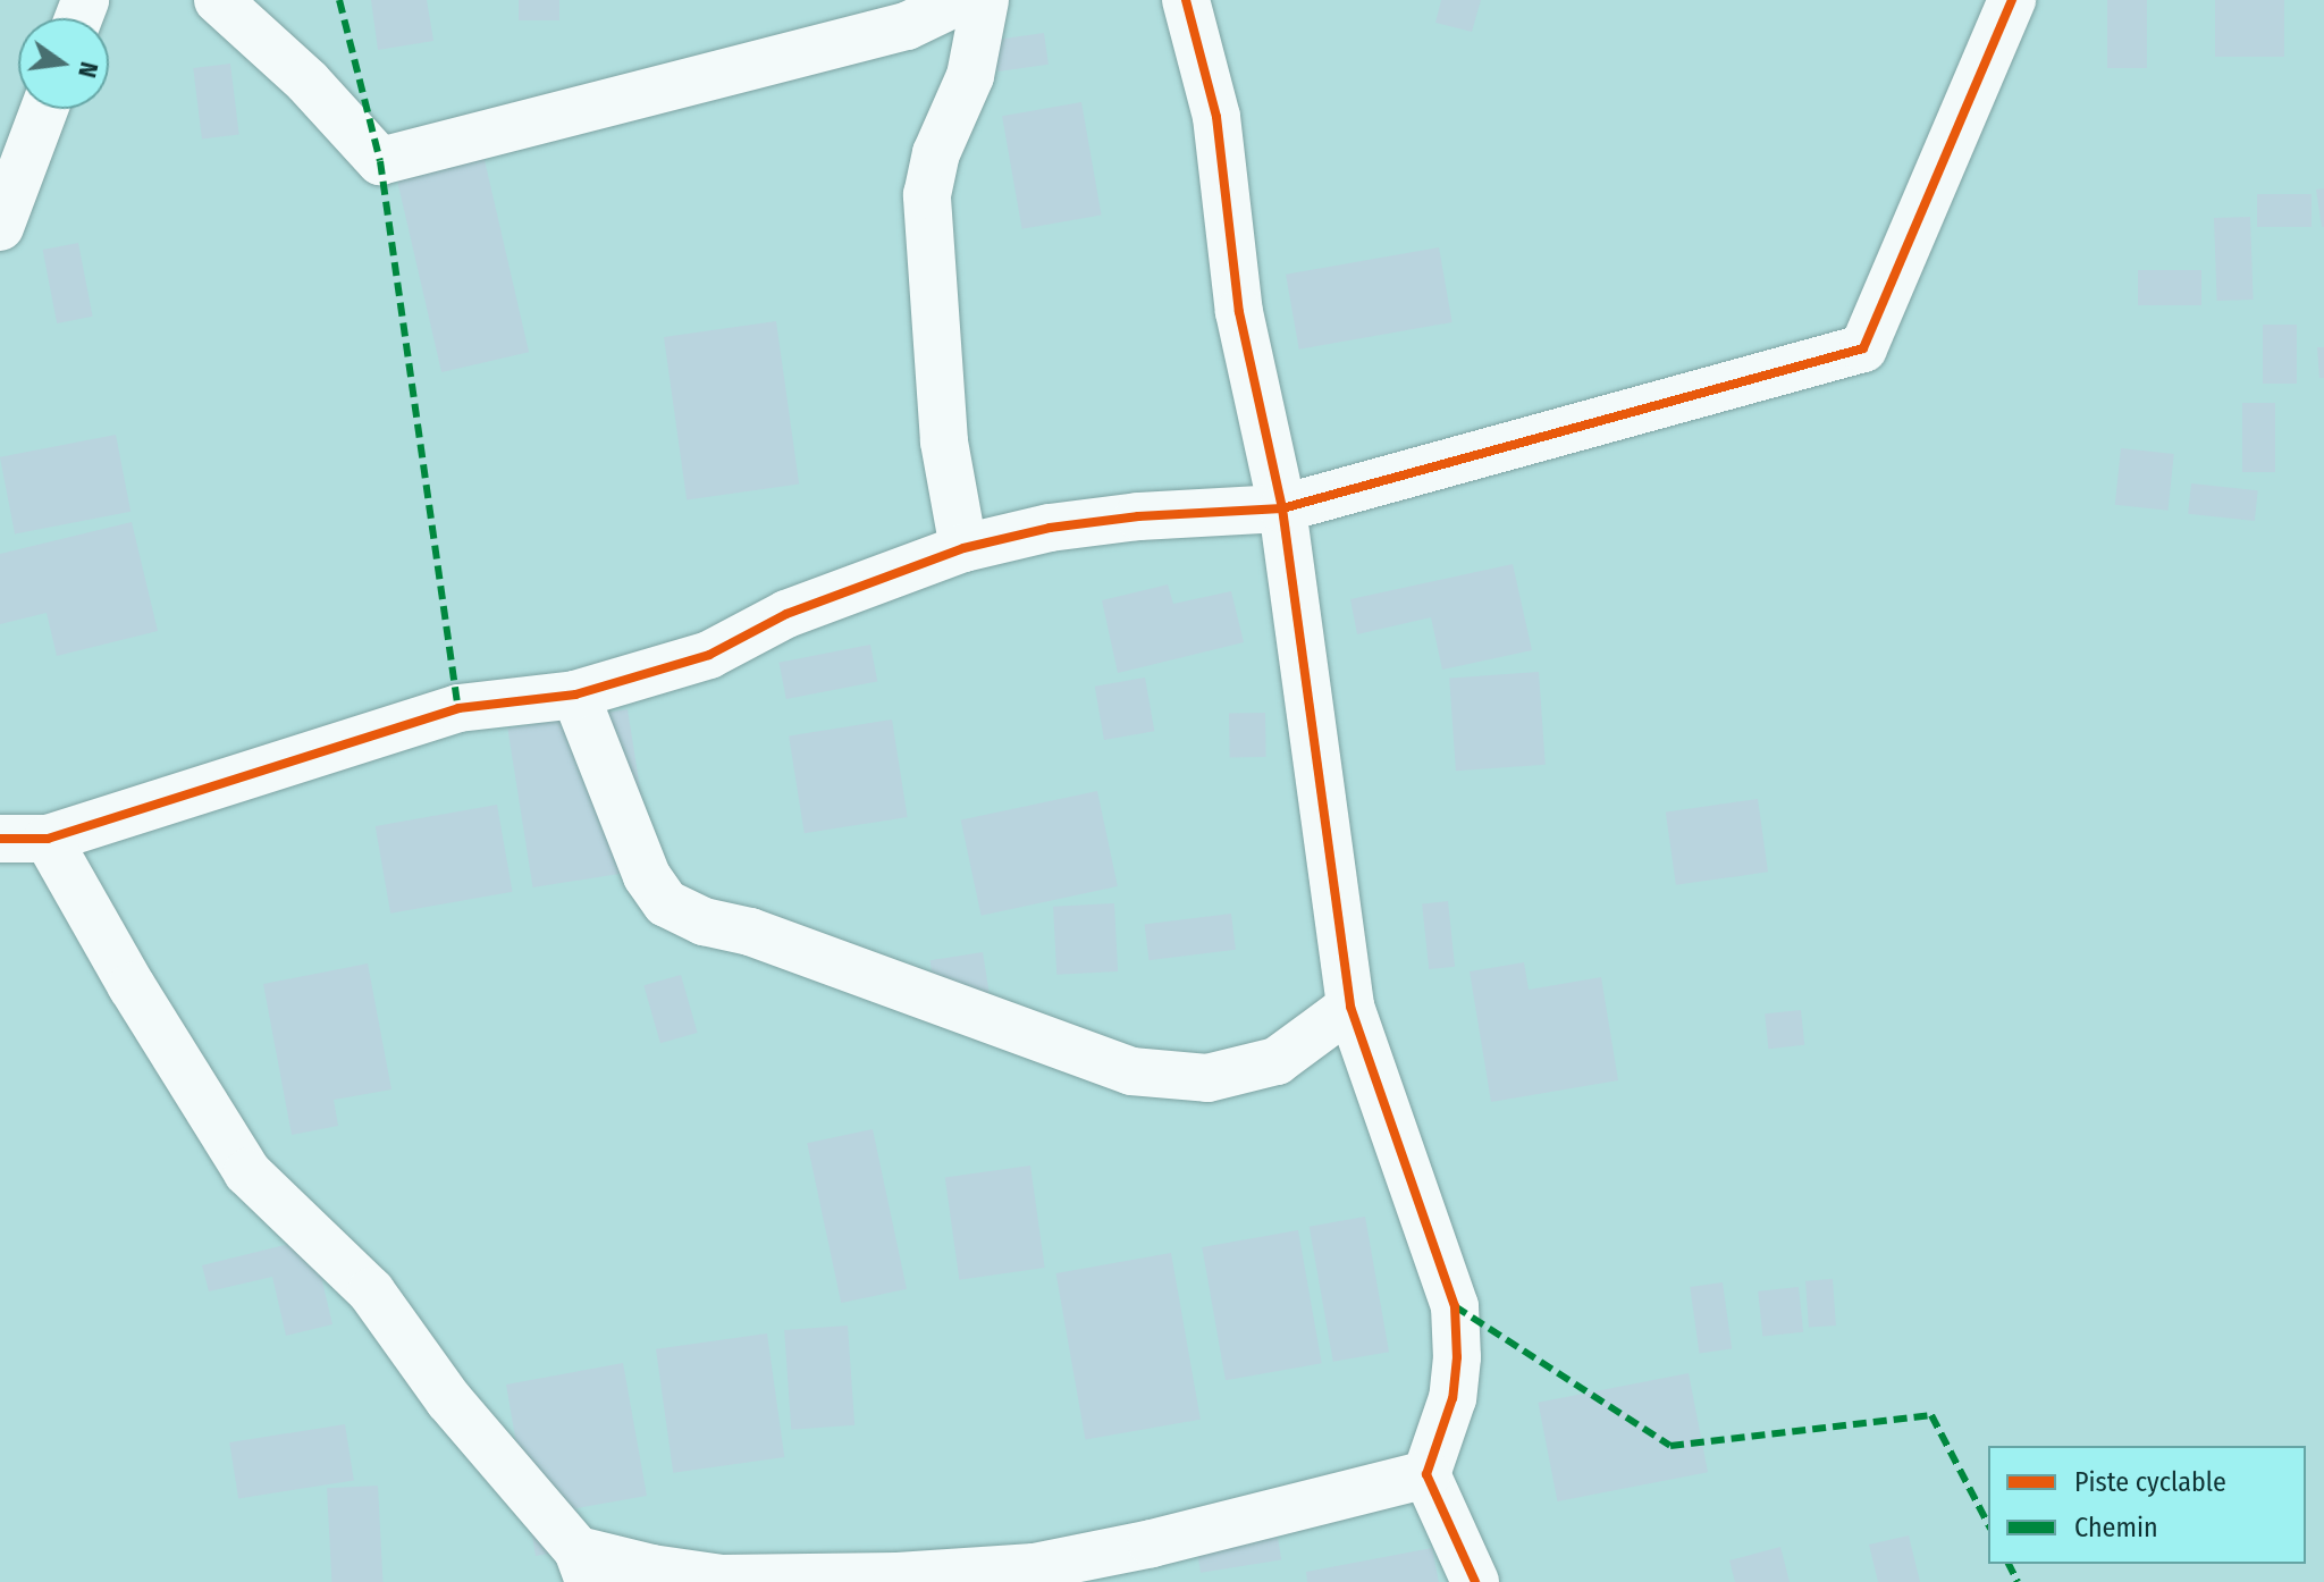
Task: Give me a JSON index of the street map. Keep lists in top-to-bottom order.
{
  "legend": ["Piste cyclable", "Chemin"],
  "north": "right"
}
